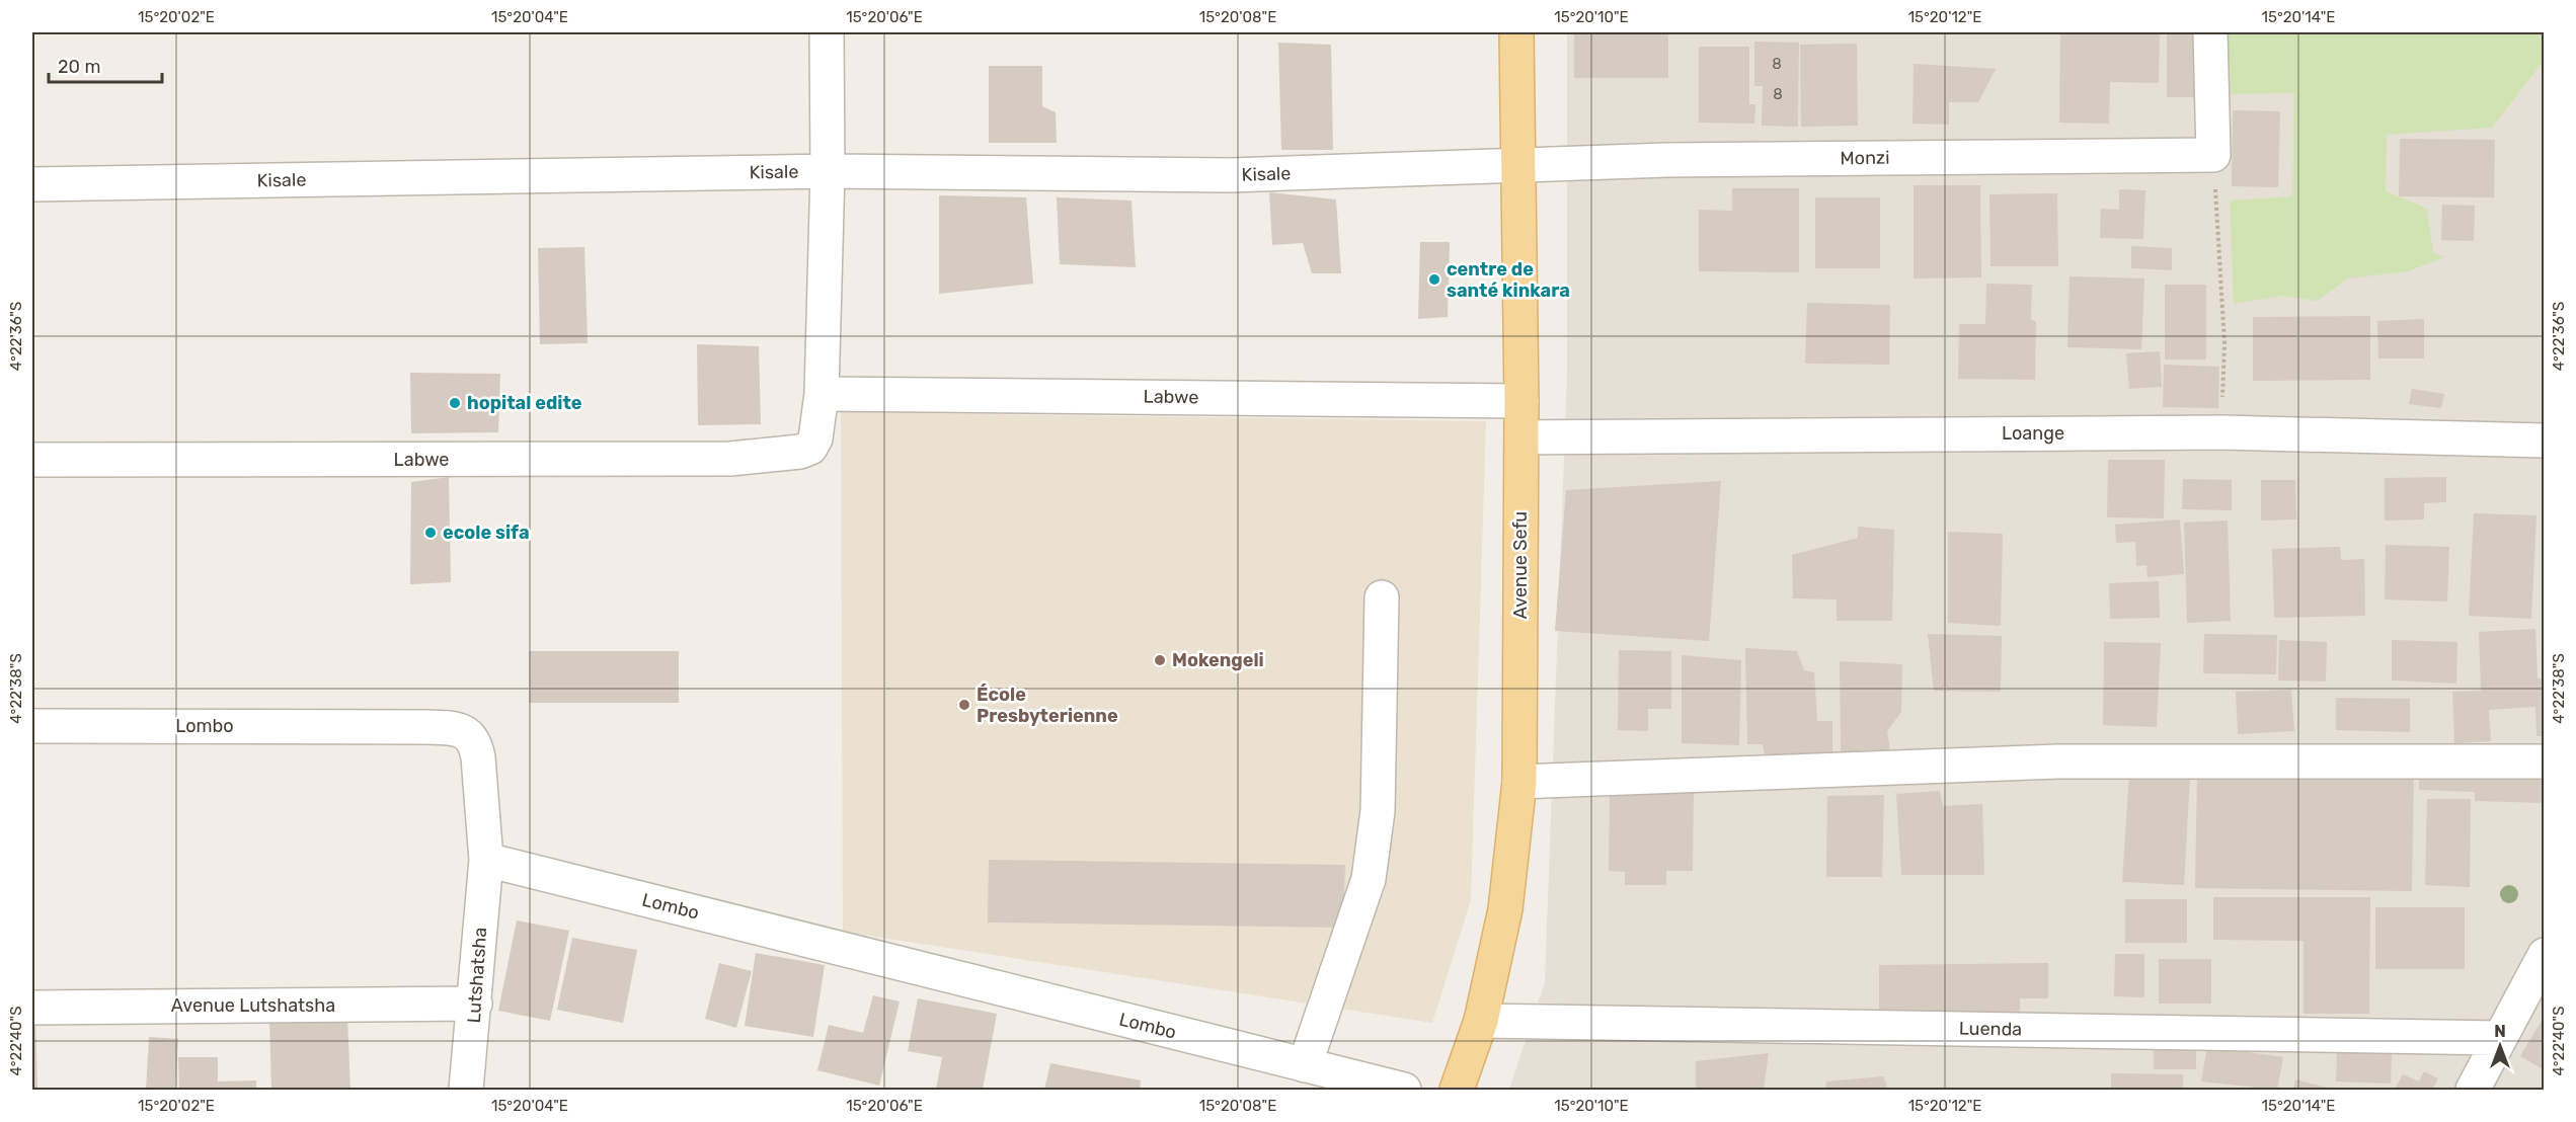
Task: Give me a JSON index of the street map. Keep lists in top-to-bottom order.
{
  "streets": {
    "main road": ["Avenue Sefu"],
    "street": [
      "Monzi",
      "Kisale",
      "Labwe",
      "Loange",
      "Lombo",
      "Lutshatsha",
      "Avenue Lutshatsha",
      "Luenda"
    ]
  },
  "crossings": [
    ["Monzi", "Kisale"],
    ["Monzi", "Avenue Sefu"],
    ["Kisale", "Avenue Sefu"],
    ["Labwe", "Avenue Sefu"],
    ["Loange", "Avenue Sefu"],
    ["Avenue Sefu", "Luenda"],
    ["Lombo", "Lutshatsha"],
    ["Lutshatsha", "Avenue Lutshatsha"]
  ],
  "places": [
    "centre de santé kinkara",
    "hopital edite",
    "ecole sifa",
    "Mokengeli",
    "École Presbyterienne"
  ],
  "house_numbers": ["8", "8"],
  "scale_bar": "20 m",
  "north": "top",
  "coordinates": [
    "15°20'02\"E",
    "15°20'04\"E",
    "15°20'06\"E",
    "15°20'08\"E",
    "15°20'10\"E",
    "15°20'12\"E",
    "15°20'14\"E",
    "4°22'36\"S",
    "4°22'38\"S",
    "4°22'40\"S"
  ]
}
